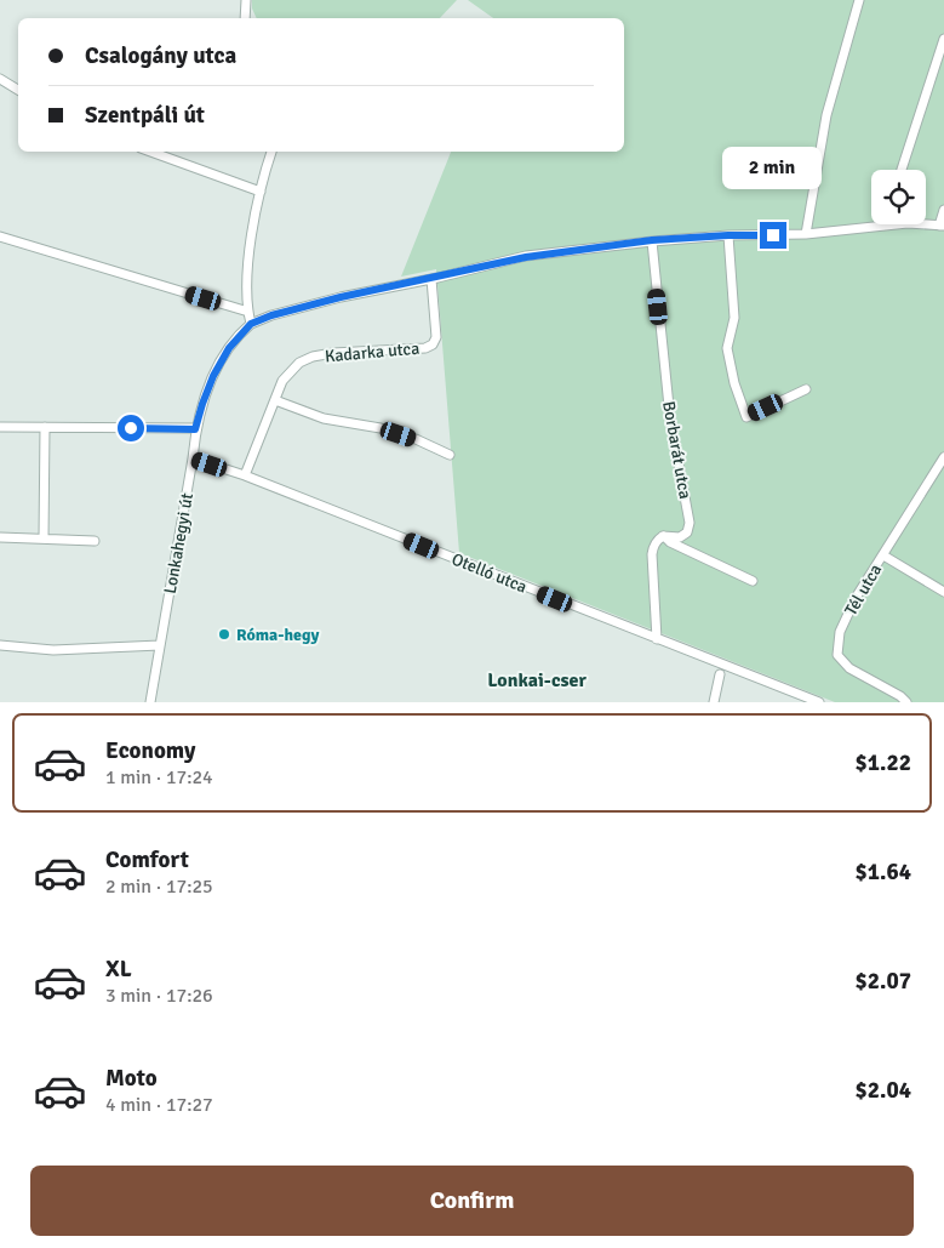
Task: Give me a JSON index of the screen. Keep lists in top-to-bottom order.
{
  "streets": {
    "street": [
      "Kadarka utca",
      "Borbarát utca",
      "Lonkahegyi út",
      "Otelló utca",
      "Tél utca"
    ]
  },
  "crossings": [
    ["Kadarka utca", "Otelló utca"],
    ["Lonkahegyi út", "Otelló utca"]
  ],
  "districts": ["Lonkai-cser"],
  "places": ["Róma-hegy"],
  "page": {
    "banner": ["Csalogány utca", "Szentpáli út"],
    "bubble": "2 min",
    "list": [
      {
        "name": "Economy",
        "note": "1 min · 17:24",
        "value": "$1.22"
      },
      {
        "name": "Comfort",
        "note": "2 min · 17:25",
        "value": "$1.64"
      },
      {
        "name": "XL",
        "note": "3 min · 17:26",
        "value": "$2.07"
      },
      {
        "name": "Moto",
        "note": "4 min · 17:27",
        "value": "$2.04"
      }
    ],
    "buttons": "Confirm"
  }
}
